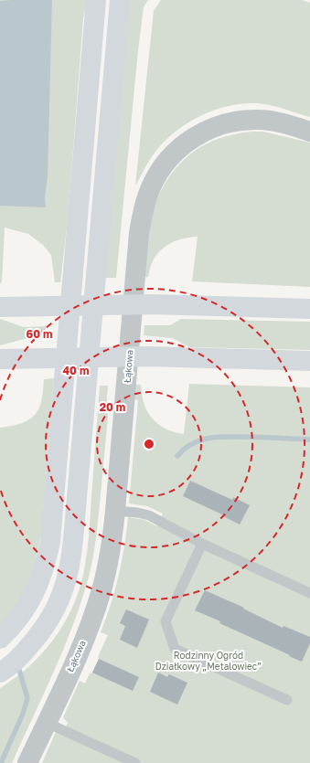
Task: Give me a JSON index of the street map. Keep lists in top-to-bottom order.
{
  "streets": {
    "street": ["Łąkowa"]
  },
  "parks": ["Rodzinny Ogród Działkowy „Metalowiec”"],
  "rings": ["60 m", "40 m", "20 m"]
}
